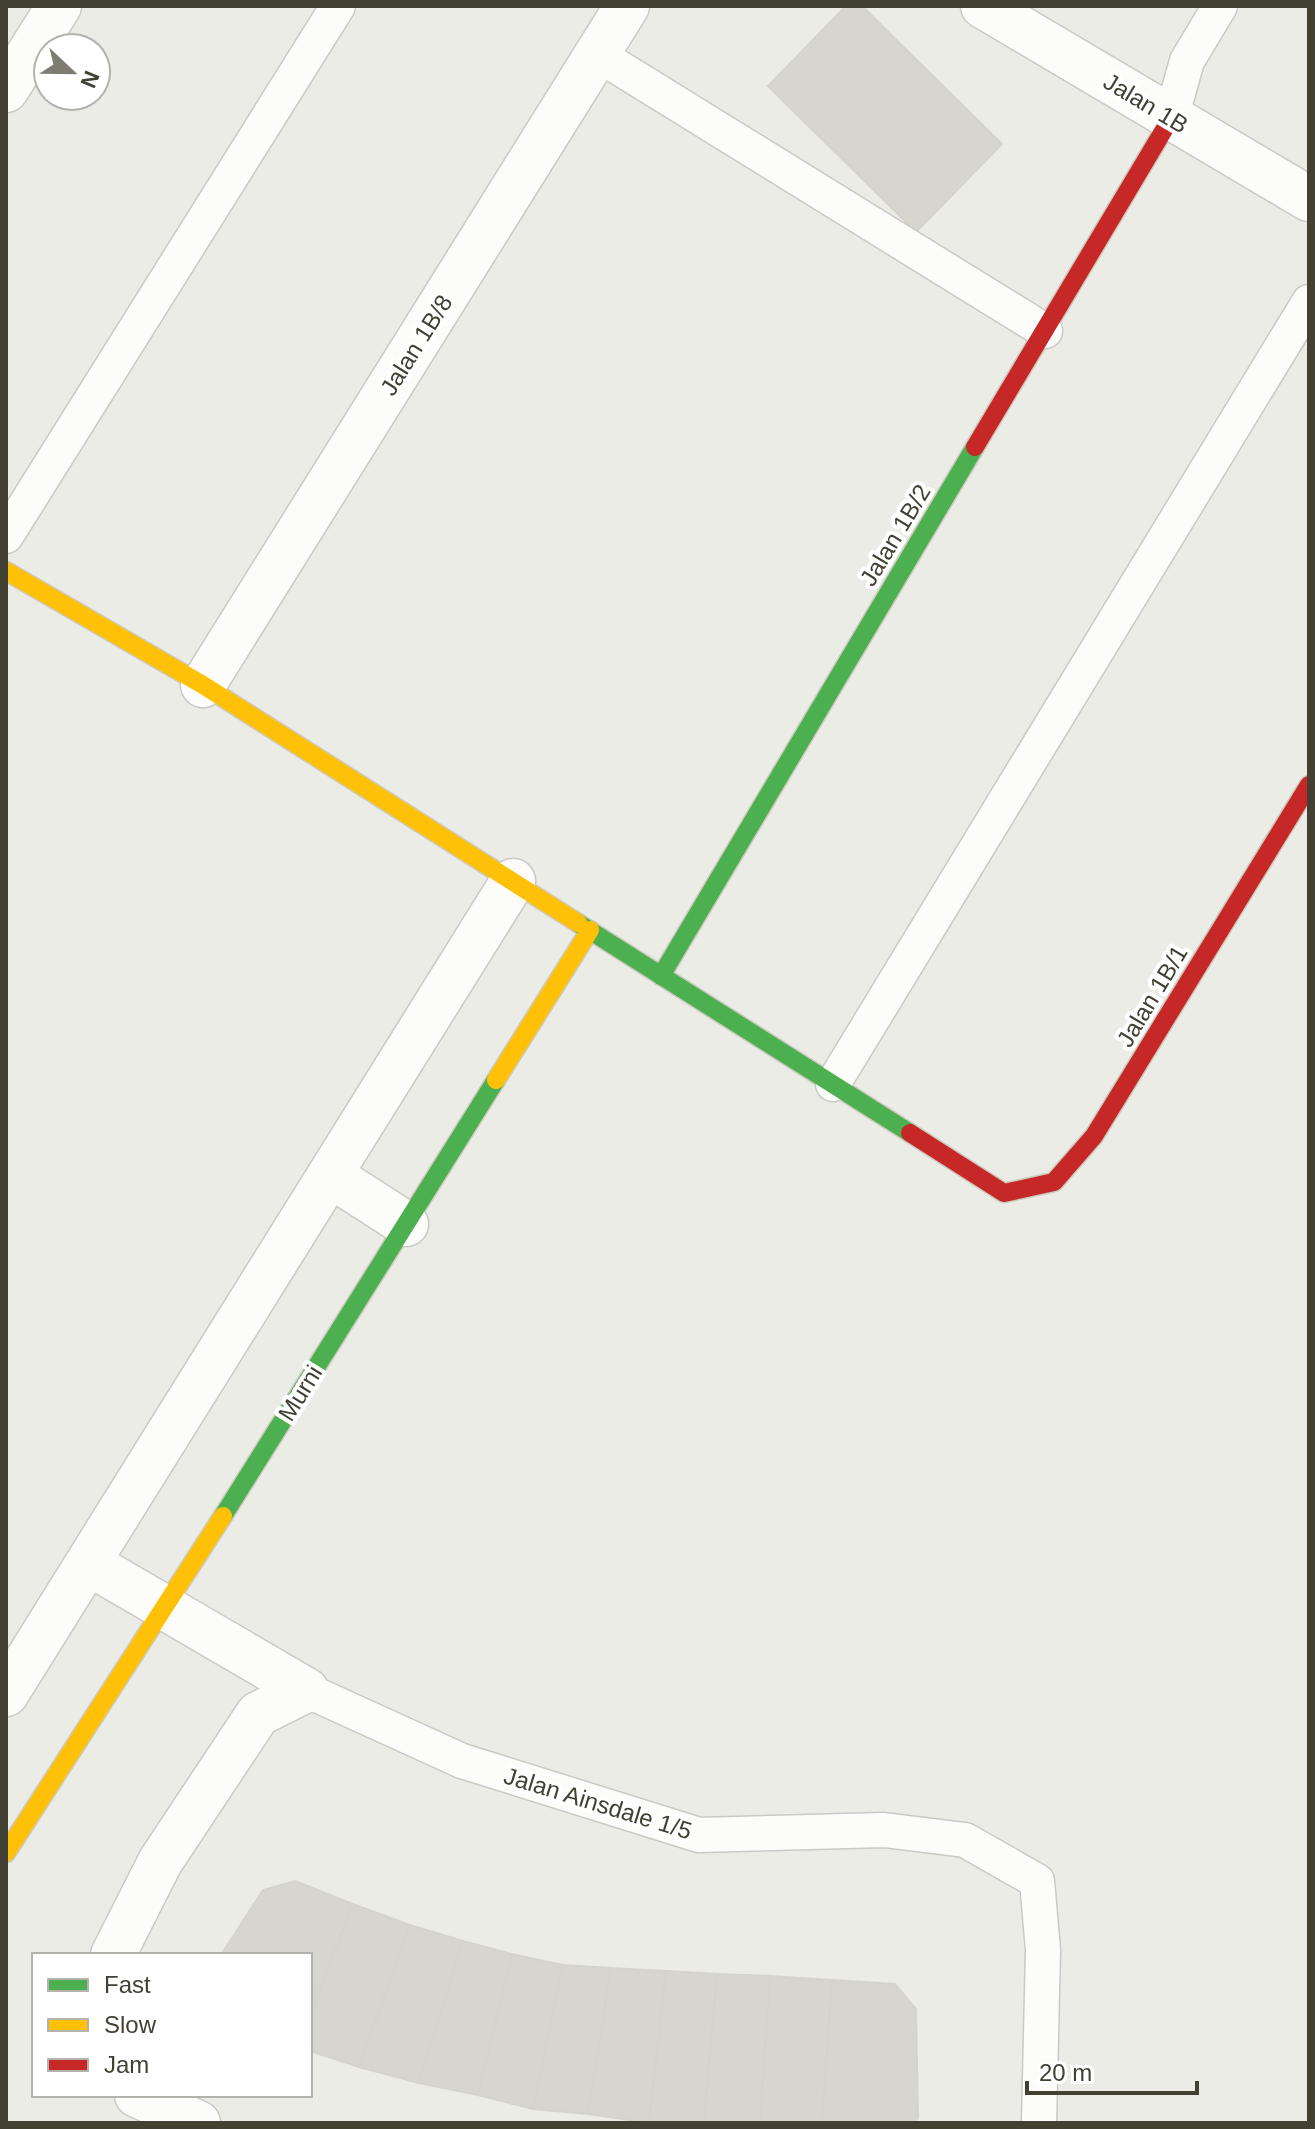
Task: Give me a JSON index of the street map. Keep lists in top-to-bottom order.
{
  "streets": {
    "street": [
      "Jalan 1B",
      "Jalan 1B/8",
      "Jalan 1B/2",
      "Jalan 1B/1",
      "Murni"
    ],
    "lane": ["Jalan Ainsdale 1/5"]
  },
  "crossings": [
    ["Jalan 1B", "Jalan 1B/2"]
  ],
  "legend": ["Fast", "Slow", "Jam"],
  "scale_bar": "20 m",
  "north": "right"
}
